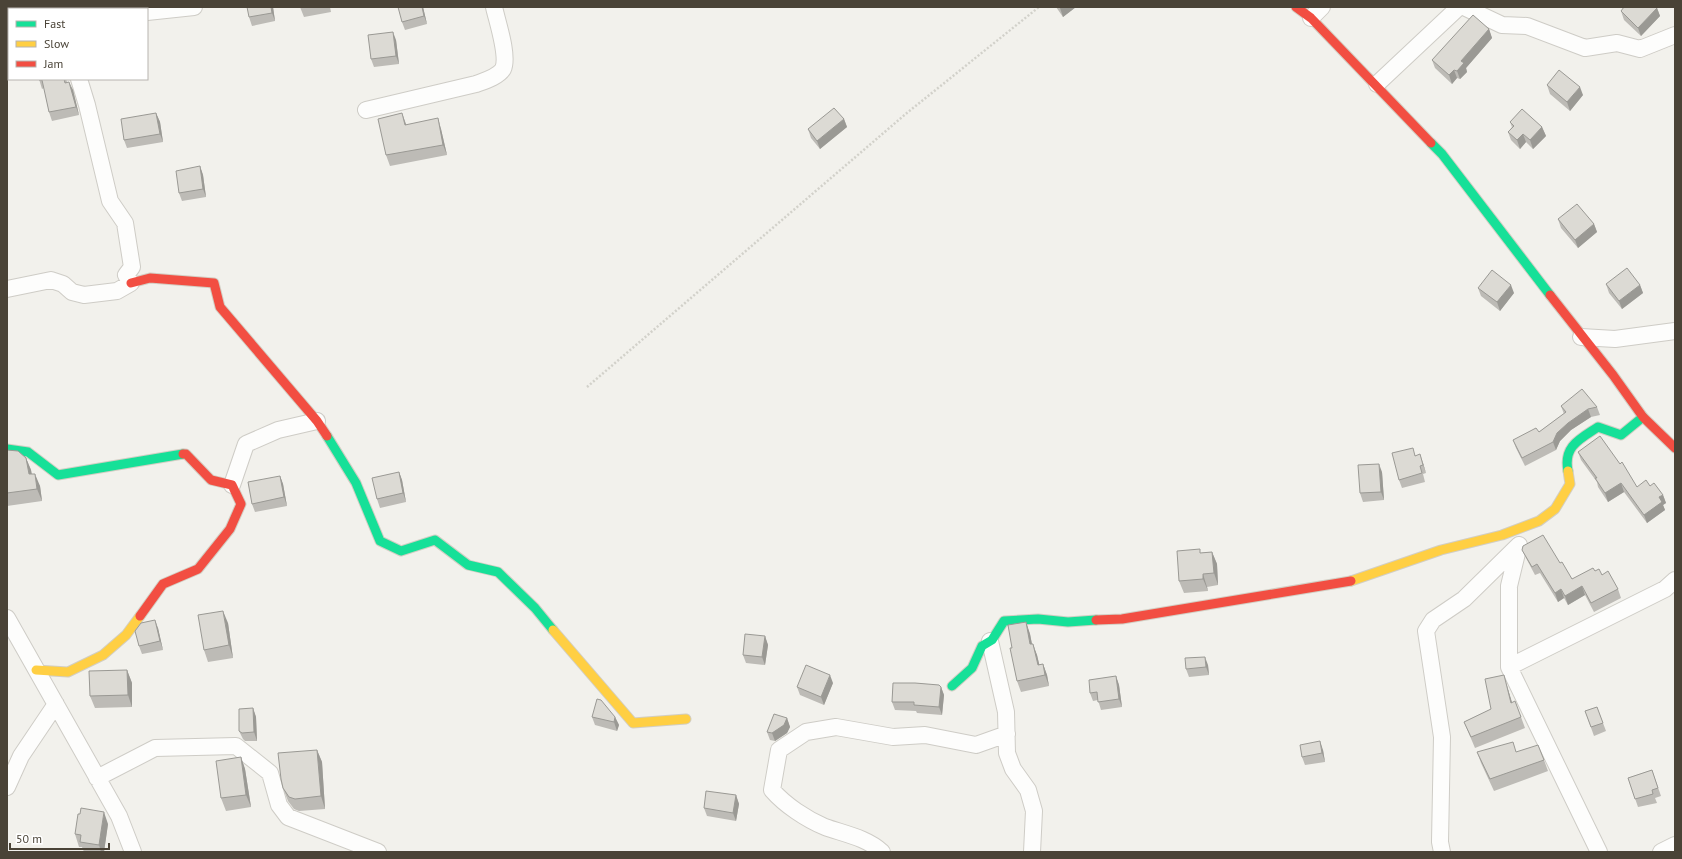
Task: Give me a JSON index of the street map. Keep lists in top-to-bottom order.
{
  "legend": ["Fast", "Slow", "Jam"],
  "scale_bar": "50 m"
}
